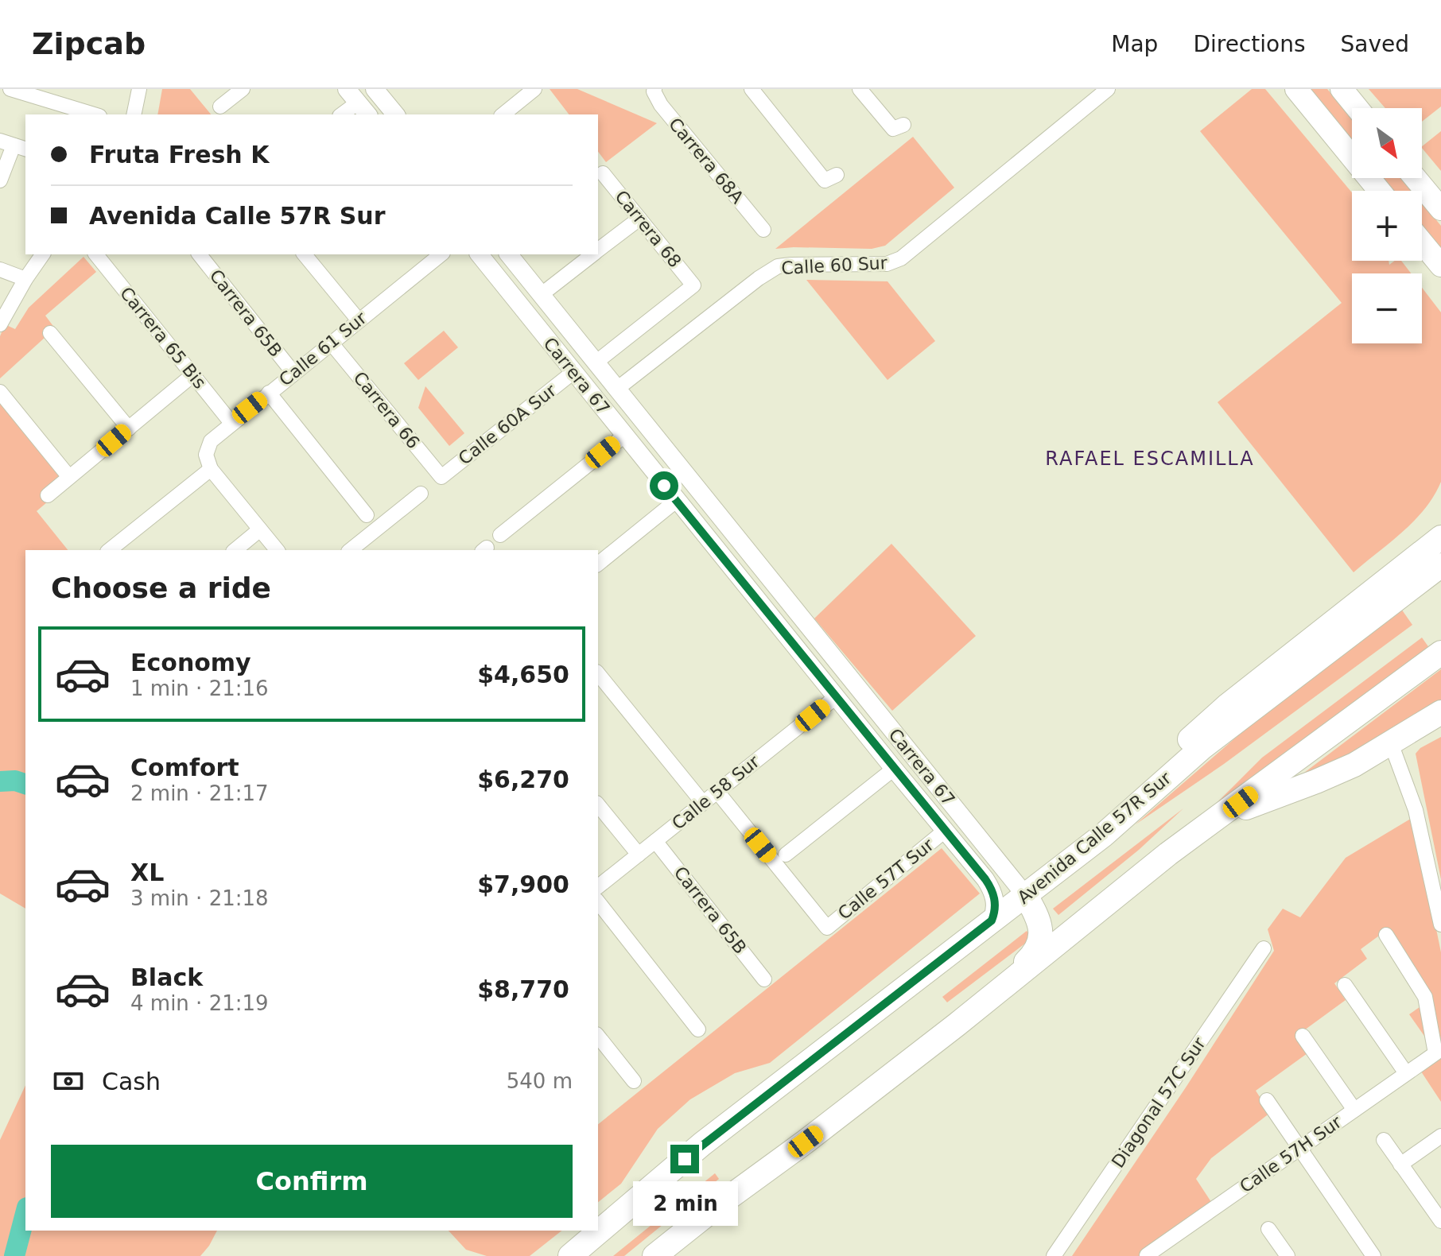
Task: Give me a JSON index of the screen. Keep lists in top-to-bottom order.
{
  "streets": {
    "highway": ["Avenida Calle 57R Sur"],
    "street": [
      "Carrera 68A",
      "Carrera 68",
      "Calle 60 Sur",
      "Carrera 65B",
      "Carrera 65 Bis",
      "Calle 61 Sur",
      "Carrera 67",
      "Carrera 66",
      "Calle 60A Sur",
      "Calle 58 Sur",
      "Calle 57T Sur",
      "Diagonal 57C Sur",
      "Calle 57H Sur"
    ]
  },
  "crossings": [
    ["Carrera 68", "Carrera 67"],
    ["Calle 60 Sur", "Carrera 67"],
    ["Carrera 65B", "Calle 61 Sur"],
    ["Carrera 65B", "Calle 58 Sur"],
    ["Carrera 65 Bis", "Calle 61 Sur"],
    ["Calle 61 Sur", "Carrera 66"],
    ["Carrera 67", "Calle 60A Sur"],
    ["Carrera 67", "Calle 58 Sur"],
    ["Carrera 67", "Avenida Calle 57R Sur"],
    ["Carrera 67", "Calle 57T Sur"],
    ["Carrera 66", "Calle 60A Sur"],
    ["Calle 58 Sur", "Calle 57T Sur"]
  ],
  "districts": ["RAFAEL ESCAMILLA"],
  "north": "bottom right",
  "page": {
    "header": "Zipcab",
    "nav": ["Map", "Directions", "Saved"],
    "map_buttons": ["+", "−"],
    "banner": ["Fruta Fresh K", "Avenida Calle 57R Sur"],
    "heading": "Choose a ride",
    "list": [
      {
        "name": "Economy",
        "note": "1 min · 21:16",
        "value": "$4,650"
      },
      {
        "name": "Comfort",
        "note": "2 min · 21:17",
        "value": "$6,270"
      },
      {
        "name": "XL",
        "note": "3 min · 21:18",
        "value": "$7,900"
      },
      {
        "name": "Black",
        "note": "4 min · 21:19",
        "value": "$8,770"
      }
    ],
    "pay": ["Cash", "540 m"],
    "buttons": "Confirm",
    "bubble": "2 min"
  }
}
